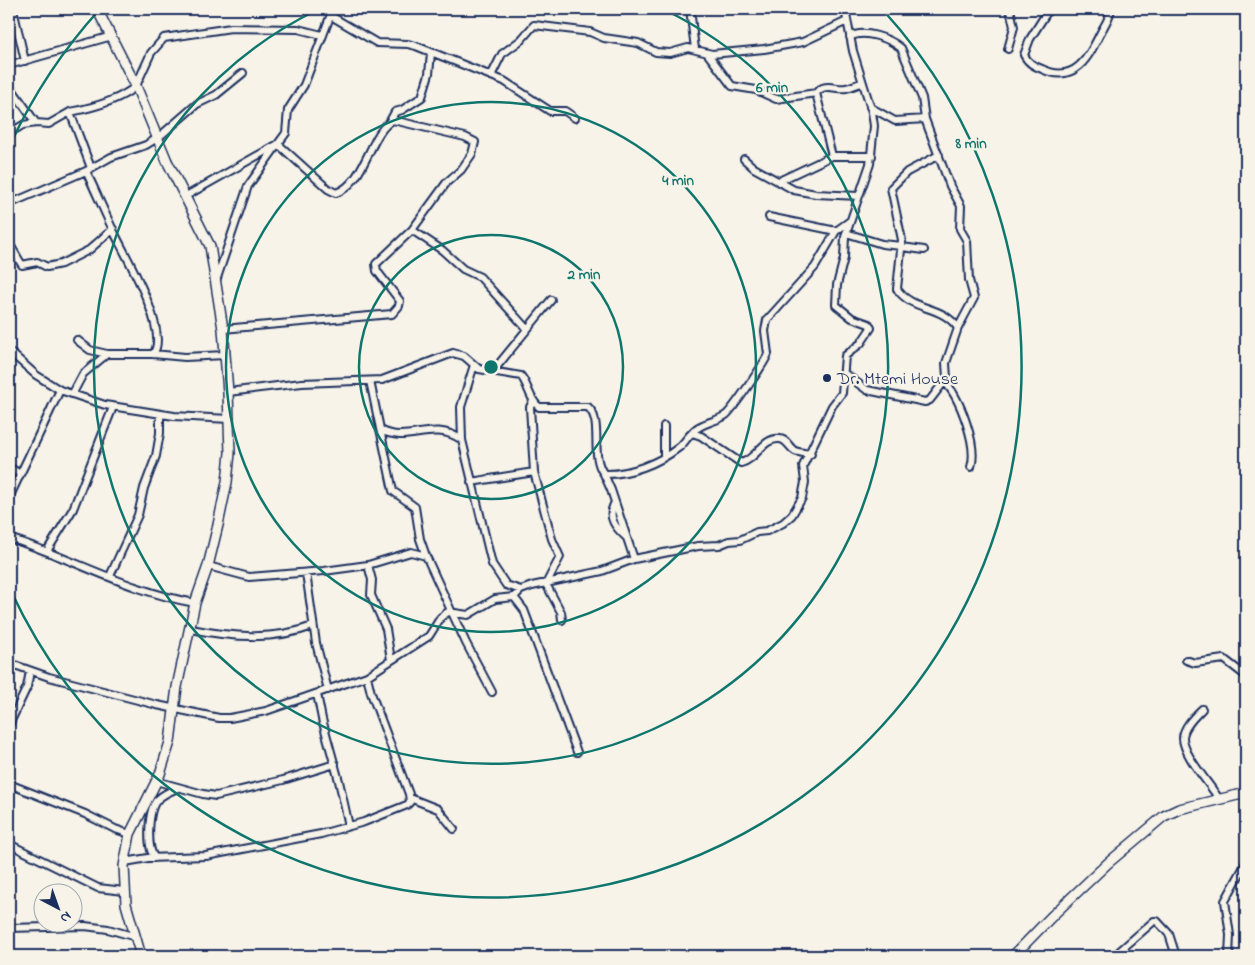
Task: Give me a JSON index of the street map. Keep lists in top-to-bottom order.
{
  "places": ["Dr. Mtemi House"],
  "north": "bottom right",
  "rings": [
    "6 min",
    "8 min",
    "4 min",
    "2 min"
  ]
}
